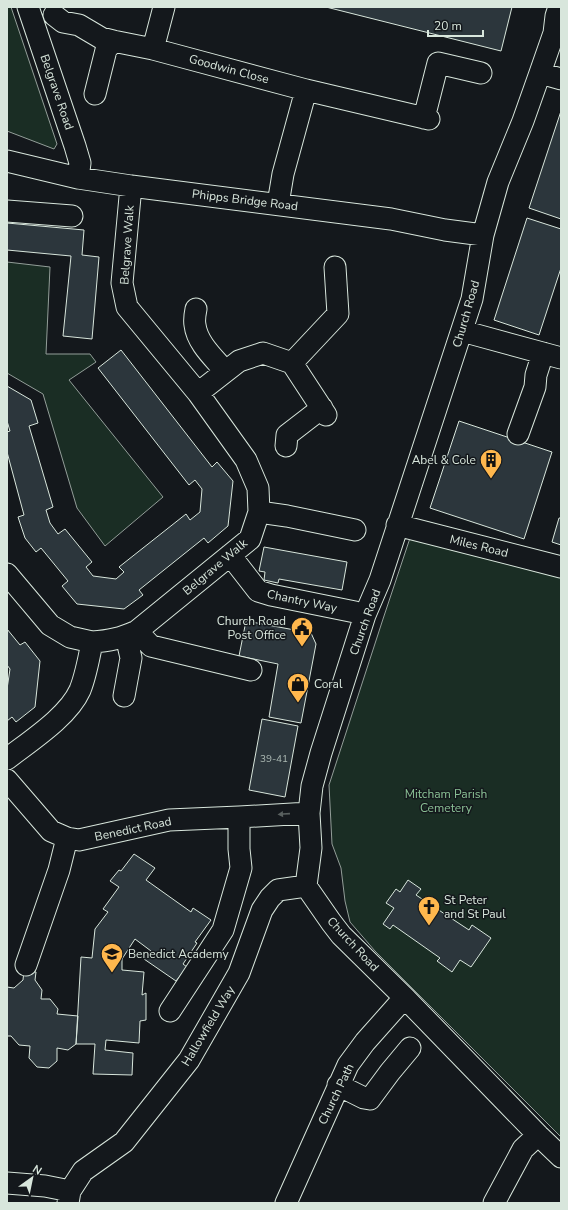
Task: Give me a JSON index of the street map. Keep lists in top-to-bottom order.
{
  "streets": {
    "street": [
      "Goodwin Close",
      "Belgrave Road",
      "Phipps Bridge Road",
      "Belgrave Walk",
      "Church Road",
      "Miles Road",
      "Chantry Way",
      "Benedict Road",
      "Hallowfield Way",
      "Church Path"
    ]
  },
  "crossings": [
    ["Belgrave Road", "Phipps Bridge Road"],
    ["Phipps Bridge Road", "Belgrave Walk"],
    ["Phipps Bridge Road", "Church Road"],
    ["Belgrave Walk", "Chantry Way"],
    ["Church Road", "Miles Road"],
    ["Church Road", "Chantry Way"],
    ["Church Road", "Benedict Road"],
    ["Church Road", "Hallowfield Way"],
    ["Church Road", "Church Path"]
  ],
  "parks": ["Mitcham Parish Cemetery"],
  "places": {
    "building": ["Abel & Cole"],
    "public building": ["Church Road Post Office"],
    "shop": ["Coral"],
    "church": ["St Peter and St Paul"],
    "school or university": ["Benedict Academy"]
  },
  "house_numbers": ["39-41"],
  "scale_bar": "20 m",
  "north": "top right"
}
